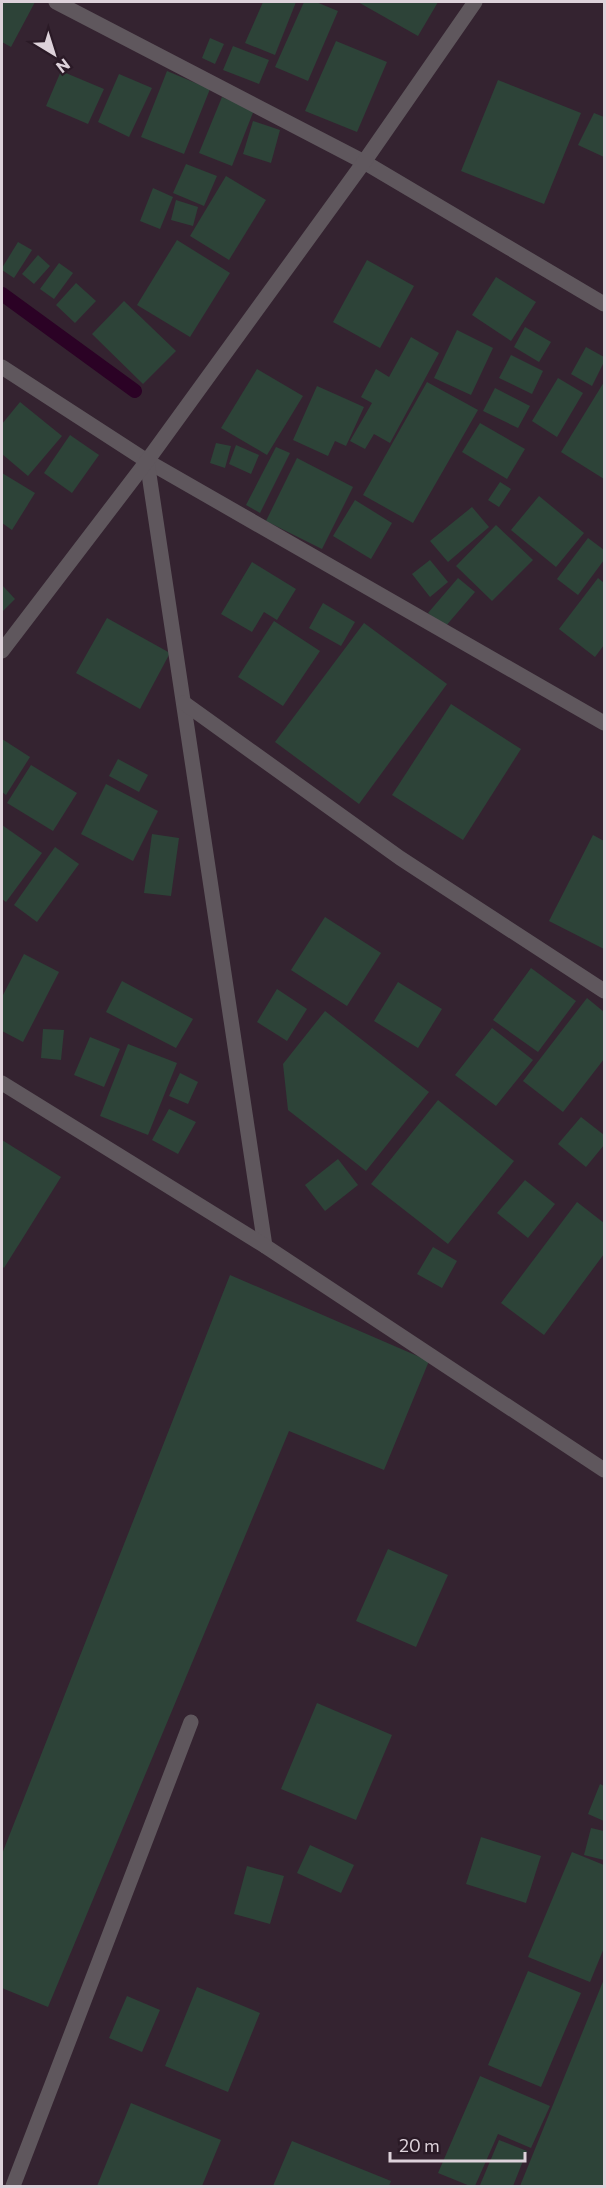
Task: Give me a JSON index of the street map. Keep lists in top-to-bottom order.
{
  "scale_bar": "20 m",
  "north": "bottom right"
}
